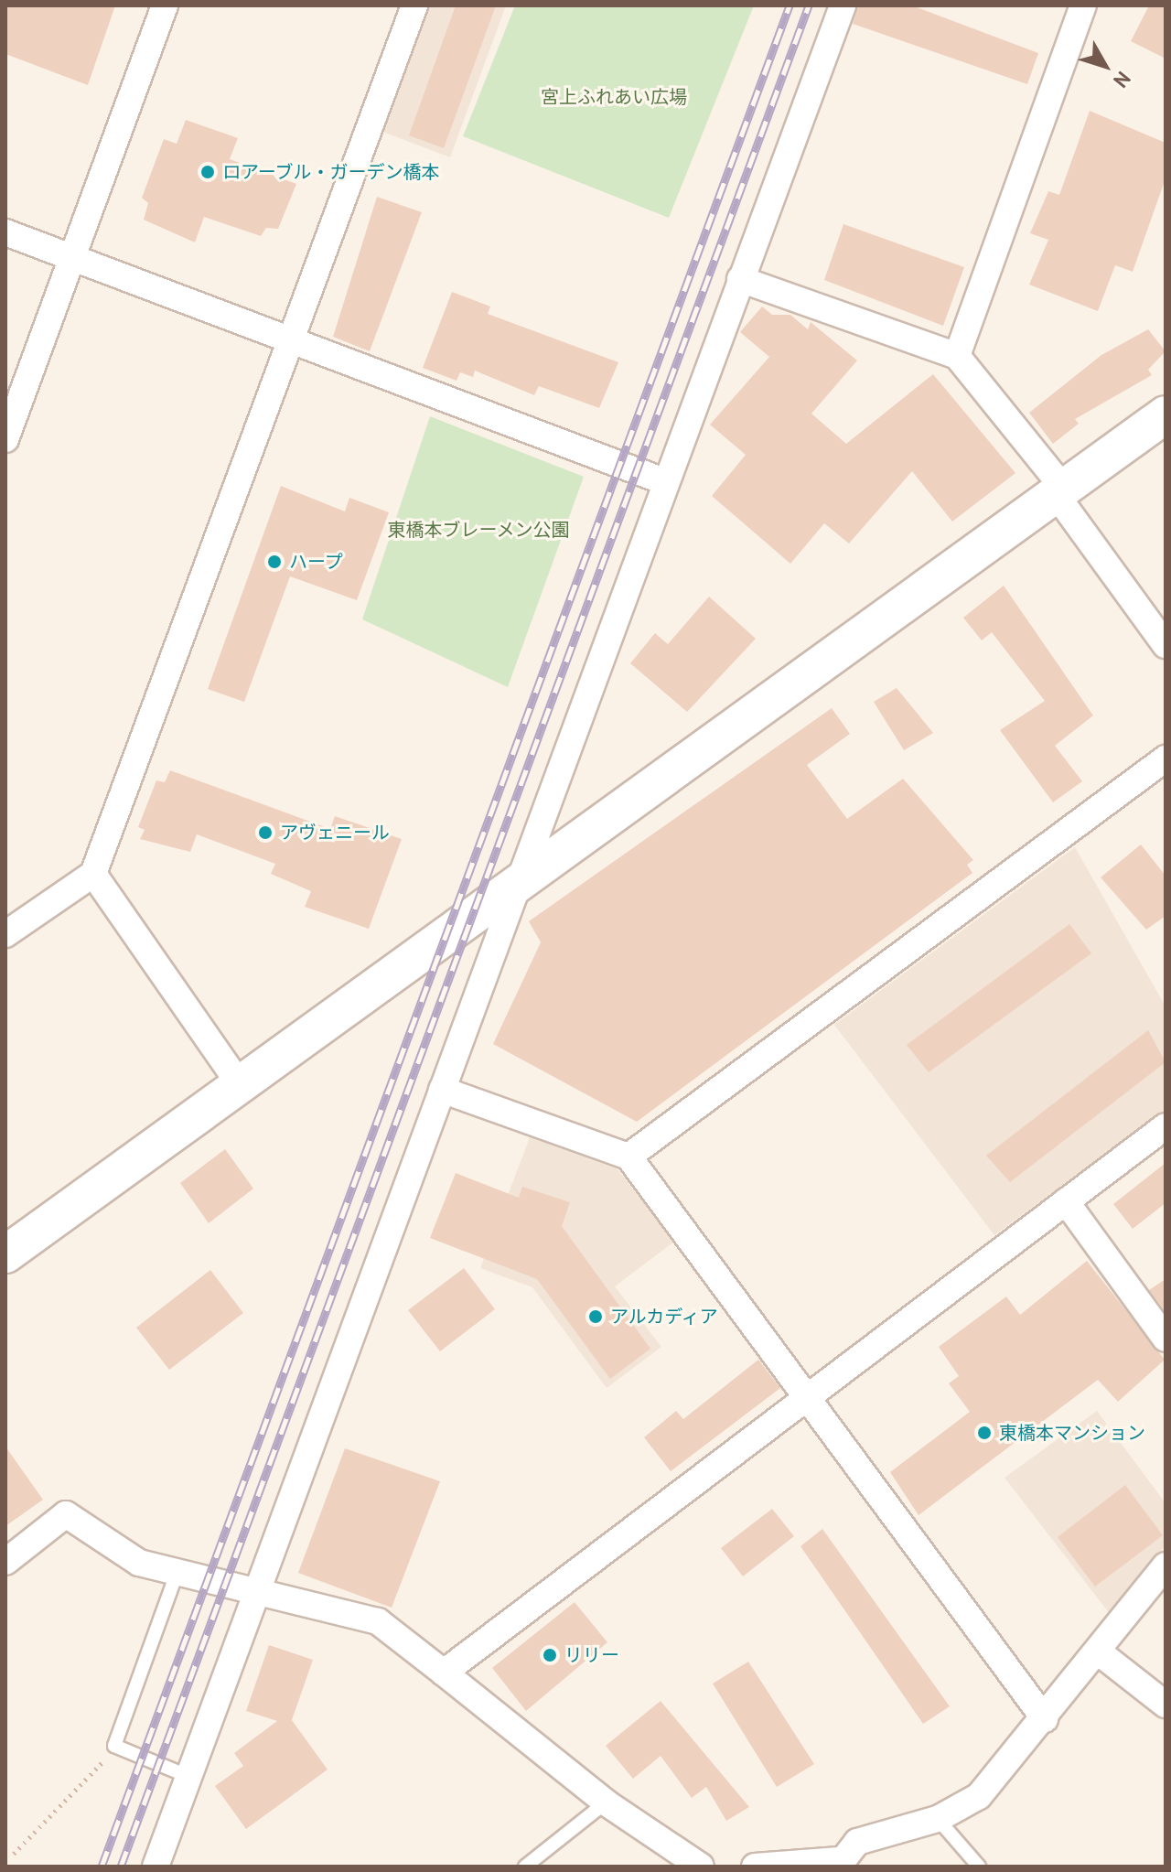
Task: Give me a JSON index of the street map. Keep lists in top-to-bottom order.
{
  "parks": ["宮上ふれあい広場", "東橋本ブレーメン公園"],
  "places": [
    "ロアーブル・ガーデン橋本",
    "ハープ",
    "アヴェニール",
    "アルカディア",
    "東橋本マンション",
    "リリー"
  ],
  "north": "bottom right"
}
